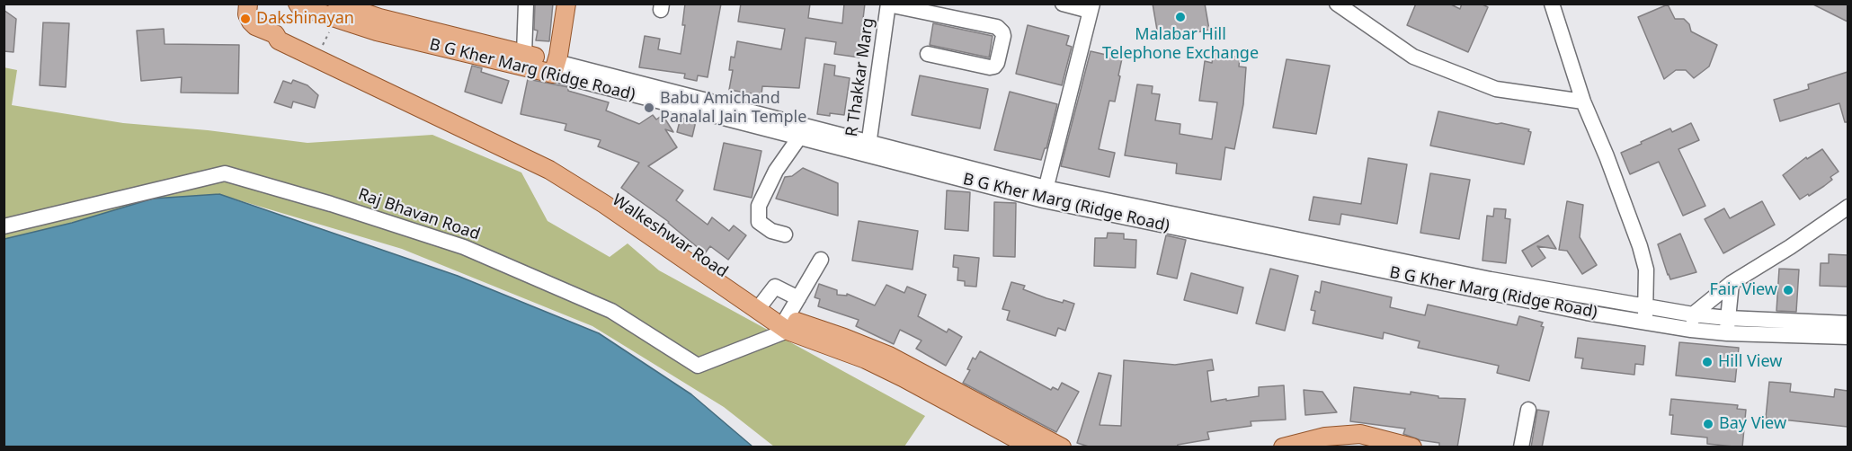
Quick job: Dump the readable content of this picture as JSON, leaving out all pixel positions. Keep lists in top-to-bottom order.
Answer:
{
  "streets": {
    "main road": ["B G Kher Marg (Ridge Road)", "Walkeshwar Road"],
    "street": ["R Thakkar Marg", "Raj Bhavan Road"]
  },
  "crossings": [
    ["B G Kher Marg (Ridge Road)", "R Thakkar Marg"],
    ["Raj Bhavan Road", "Walkeshwar Road"]
  ],
  "places": [
    "Malabar Hill Telephone Exchange",
    "Dakshinayan",
    "Babu Amichand Panalal Jain Temple",
    "Fair View",
    "Hill View",
    "Bay View"
  ]
}
